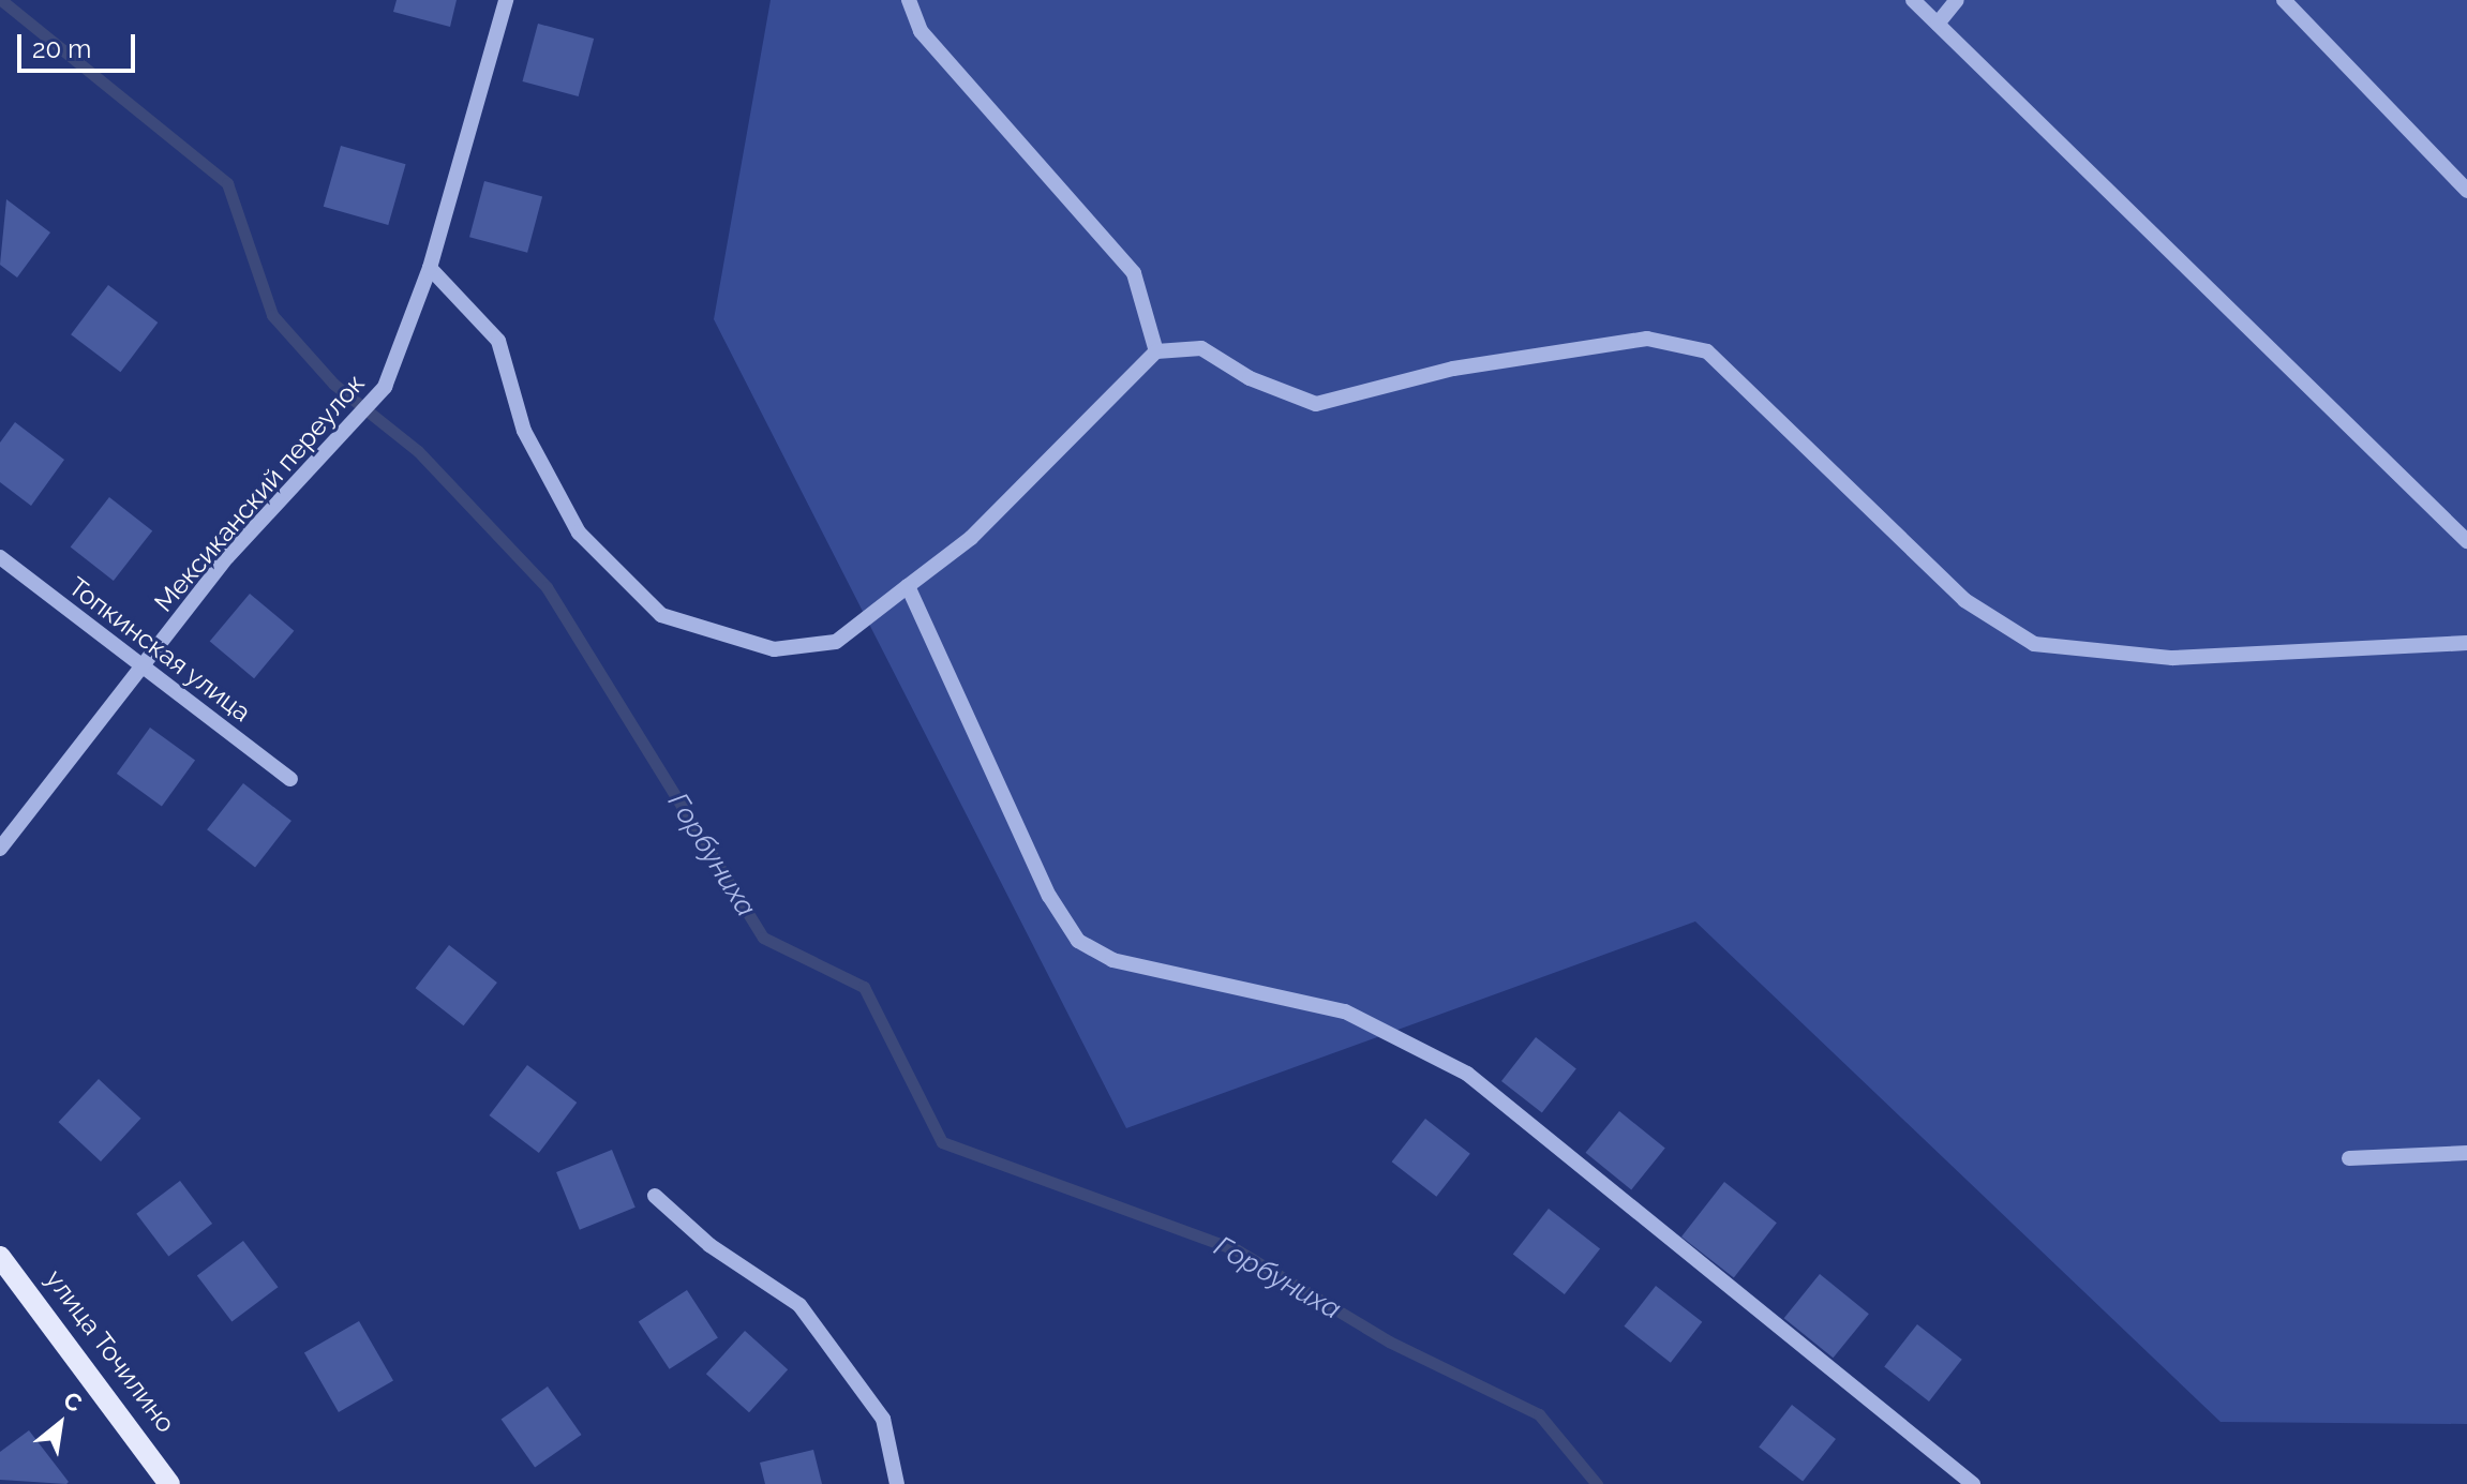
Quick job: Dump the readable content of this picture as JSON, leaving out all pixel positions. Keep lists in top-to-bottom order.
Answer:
{
  "streets": {
    "main road": ["улица Точилино"],
    "street": ["Мексиканский переулок", "Топкинская улица"]
  },
  "crossings": [
    ["Мексиканский переулок", "Топкинская улица"]
  ],
  "water": ["Горбуниха"],
  "scale_bar": "20 m",
  "north": "top right"
}
